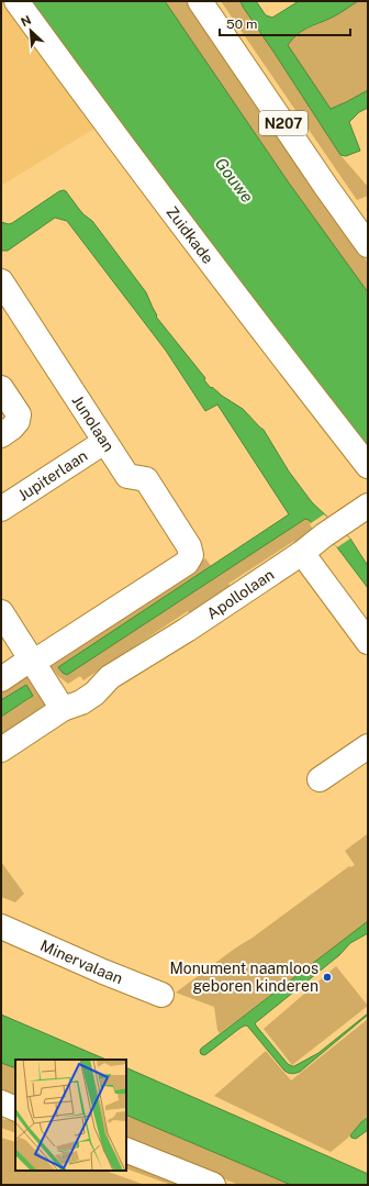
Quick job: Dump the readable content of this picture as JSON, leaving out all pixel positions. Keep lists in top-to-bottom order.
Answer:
{
  "streets": {
    "street": [
      "N207",
      "Zuidkade",
      "Junolaan",
      "Jupiterlaan",
      "Apollolaan",
      "Minervalaan"
    ]
  },
  "crossings": [
    ["Junolaan", "Jupiterlaan"]
  ],
  "water": ["Gouwe"],
  "places": ["Monument naamloos geboren kinderen"],
  "scale_bar": "50 m",
  "north": "top left"
}
